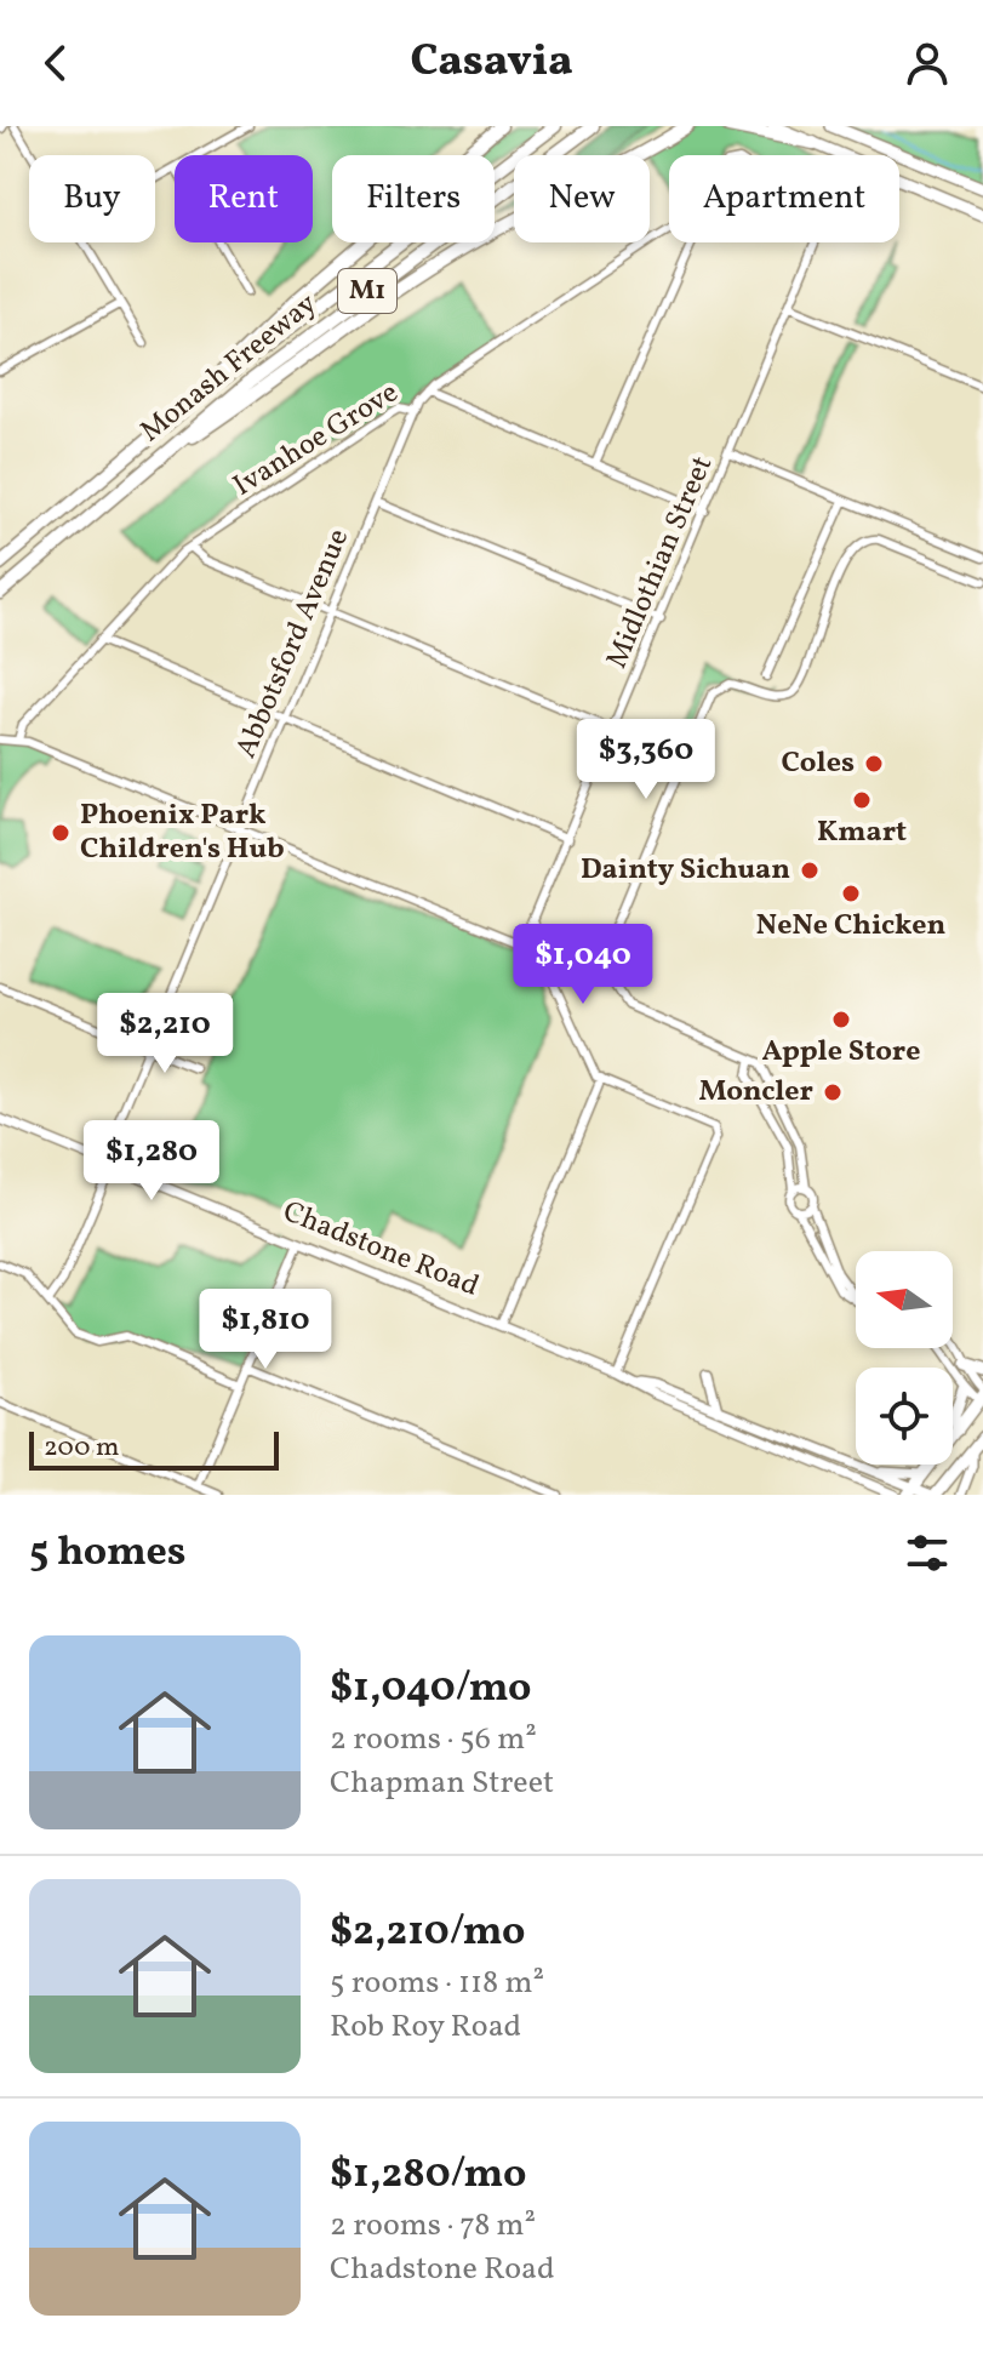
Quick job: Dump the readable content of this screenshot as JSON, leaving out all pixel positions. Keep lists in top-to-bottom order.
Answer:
{
  "streets": {
    "highway": ["M1", "Monash Freeway"],
    "street": [
      "Ivanhoe Grove",
      "Midlothian Street",
      "Abbotsford Avenue",
      "Chadstone Road"
    ]
  },
  "crossings": [
    ["Ivanhoe Grove", "Abbotsford Avenue"],
    ["Abbotsford Avenue", "Chadstone Road"]
  ],
  "places": [
    "Coles",
    "Kmart",
    "Phoenix Park Children's Hub",
    "Dainty Sichuan",
    "NeNe Chicken",
    "Apple Store",
    "Moncler"
  ],
  "scale_bar": "200 m",
  "north": "left",
  "page": {
    "header": "Casavia",
    "chip": [
      "Buy",
      "Rent",
      "Filters",
      "New",
      "Apartment"
    ],
    "price": [
      "$3,360",
      "$1,040",
      "$2,210",
      "$1,280",
      "$1,810"
    ],
    "scale": "200 m",
    "heading": "5 homes",
    "list": [
      {
        "name": "$1,040/mo",
        "note": "2 rooms · 56 m² · Chapman Street"
      },
      {
        "name": "$2,210/mo",
        "note": "5 rooms · 118 m² · Rob Roy Road"
      },
      {
        "name": "$1,280/mo",
        "note": "2 rooms · 78 m² · Chadstone Road"
      }
    ]
  }
}
